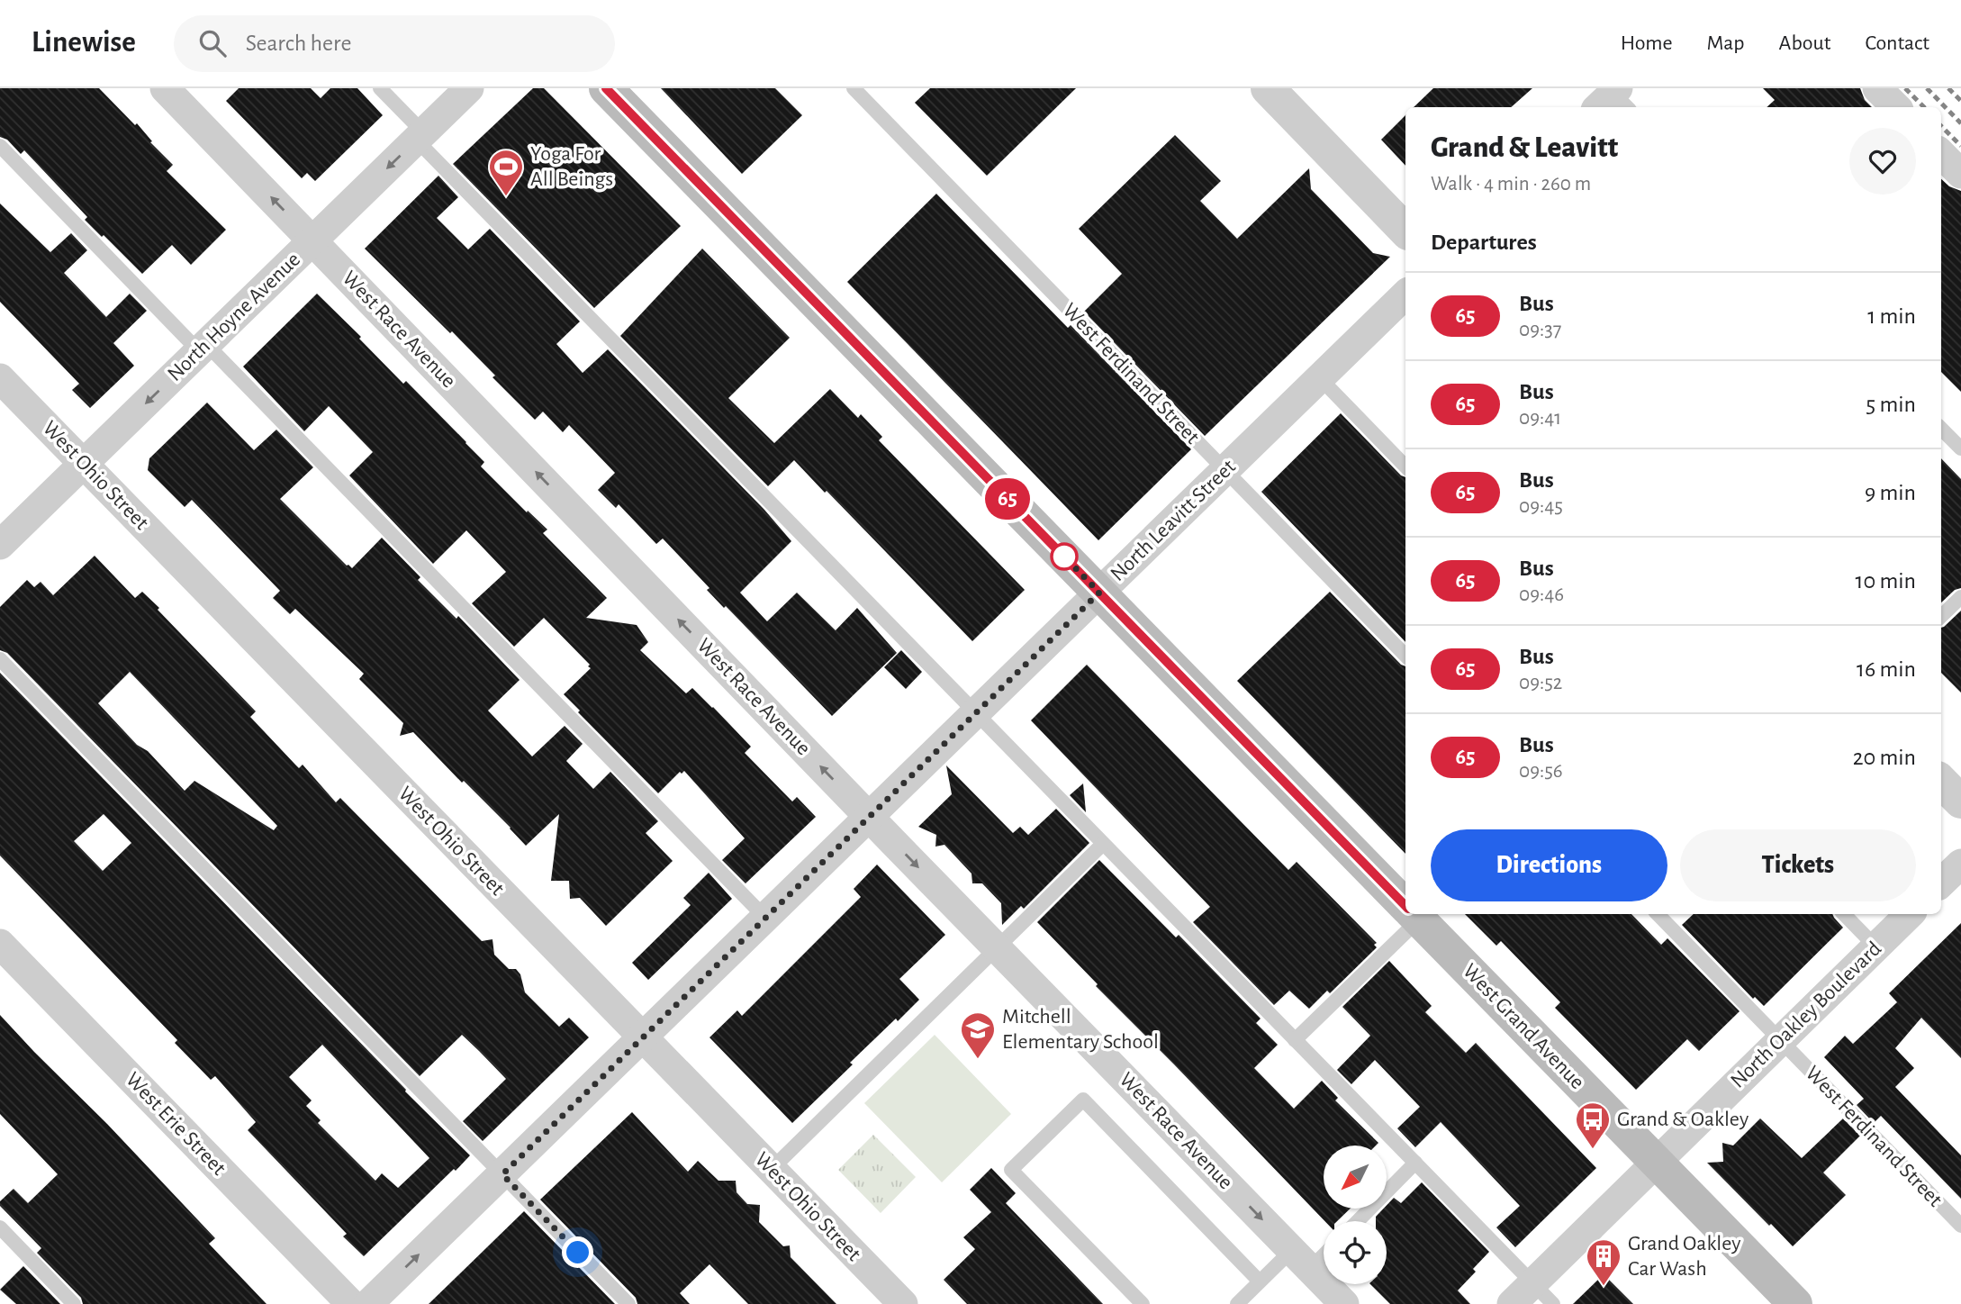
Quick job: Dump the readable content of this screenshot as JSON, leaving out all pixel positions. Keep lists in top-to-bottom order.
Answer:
{
  "streets": {
    "main road": ["West Grand Avenue"],
    "street": [
      "North Hoyne Avenue",
      "West Race Avenue",
      "West Ohio Street",
      "North Leavitt Street",
      "North Oakley Boulevard",
      "West Erie Street"
    ],
    "lane": ["West Ferdinand Street"]
  },
  "crossings": [
    ["North Hoyne Avenue", "West Race Avenue"],
    ["North Hoyne Avenue", "West Ohio Street"],
    ["West Race Avenue", "North Leavitt Street"],
    ["West Ferdinand Street", "North Leavitt Street"],
    ["West Ferdinand Street", "North Oakley Boulevard"],
    ["West Ohio Street", "North Leavitt Street"],
    ["North Leavitt Street", "West Grand Avenue"],
    ["North Oakley Boulevard", "West Grand Avenue"]
  ],
  "one_way": ["North Hoyne Avenue"],
  "places": {
    "sports": ["Yoga For All Beings"],
    "school or university": ["Mitchell Elementary School"],
    "bus stop": ["Grand & Oakley"],
    "building": ["Grand Oakley Car Wash"]
  },
  "lines": ["bus line 65"],
  "north": "bottom left",
  "page": {
    "header": "Linewise",
    "search": "Search here",
    "nav": [
      "Home",
      "Map",
      "About",
      "Contact"
    ],
    "on_map": "65",
    "heading": [
      ["Grand & Leavitt", "Walk · 4 min · 260 m"],
      "Departures"
    ],
    "list": [
      {
        "mark": "65",
        "name": "Bus",
        "note": "09:37",
        "value": "1 min"
      },
      {
        "mark": "65",
        "name": "Bus",
        "note": "09:41",
        "value": "5 min"
      },
      {
        "mark": "65",
        "name": "Bus",
        "note": "09:45",
        "value": "9 min"
      },
      {
        "mark": "65",
        "name": "Bus",
        "note": "09:46",
        "value": "10 min"
      },
      {
        "mark": "65",
        "name": "Bus",
        "note": "09:52",
        "value": "16 min"
      },
      {
        "mark": "65",
        "name": "Bus",
        "note": "09:56",
        "value": "20 min"
      }
    ],
    "buttons": ["Directions", "Tickets"]
  }
}
